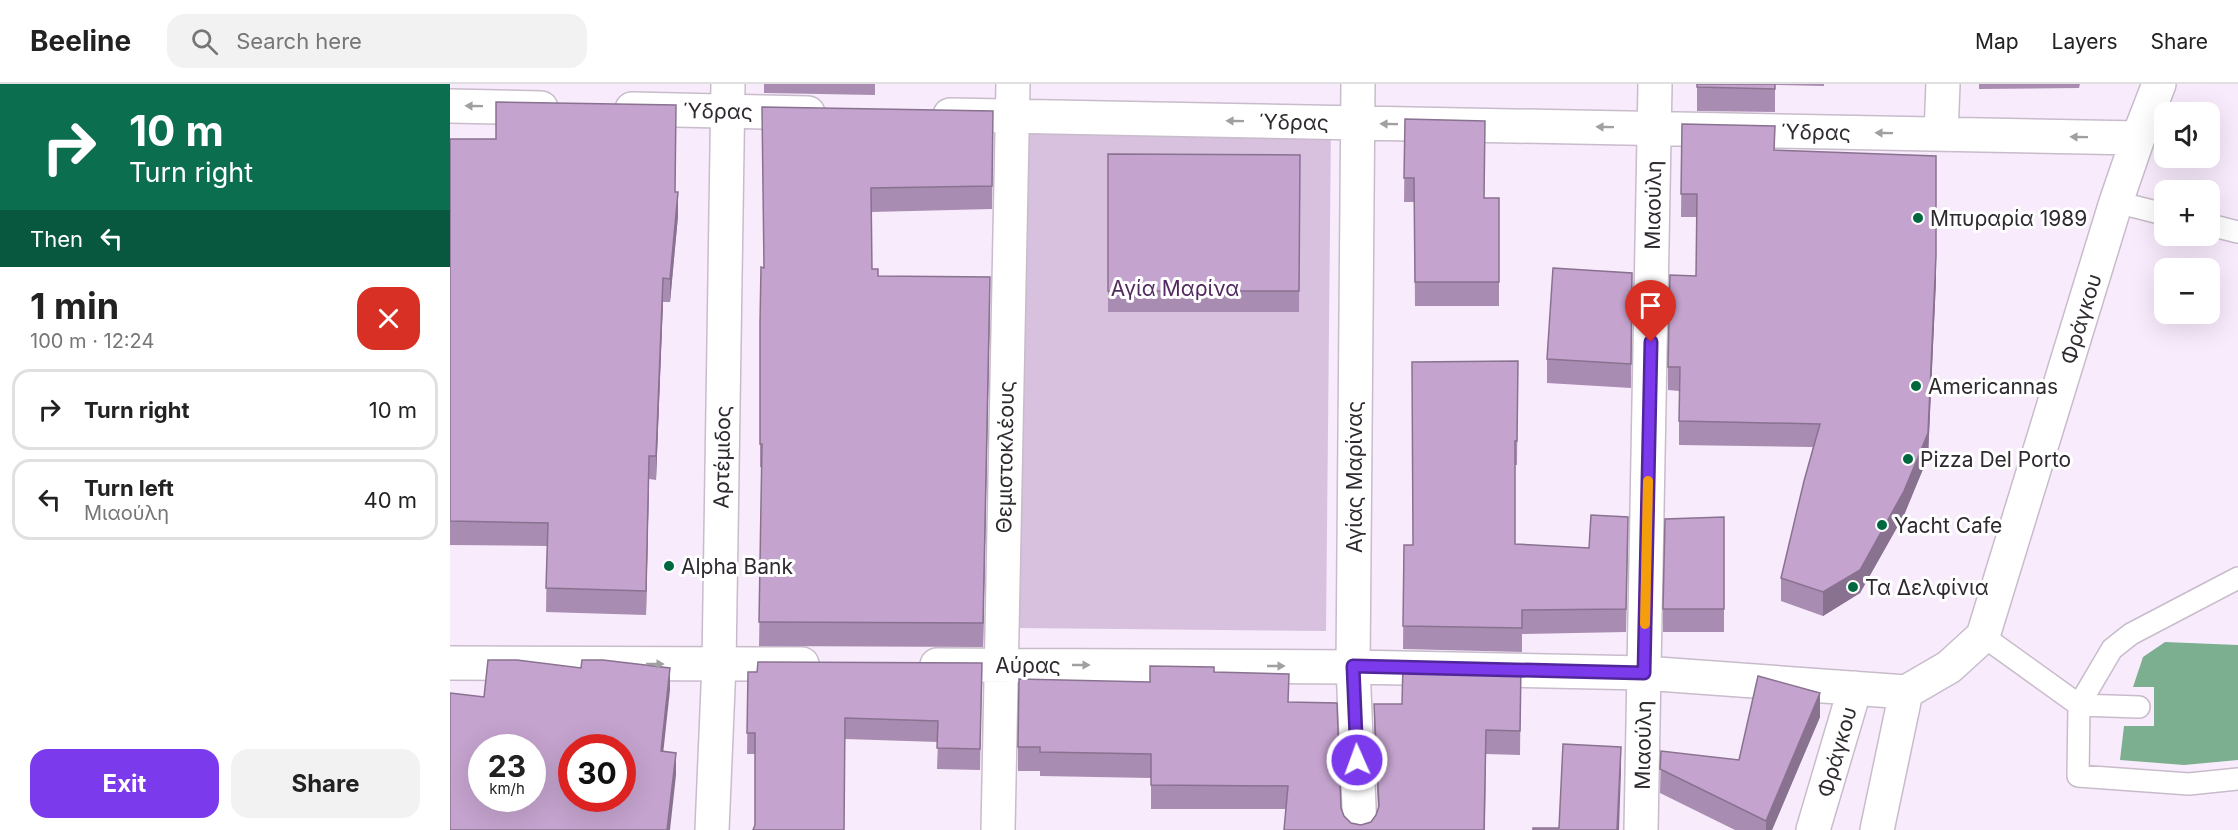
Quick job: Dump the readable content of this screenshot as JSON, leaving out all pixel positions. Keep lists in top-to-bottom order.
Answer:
{
  "streets": {
    "street": [
      "Ύδρας",
      "Μιαούλη",
      "Φράγκου",
      "Αρτέμιδος",
      "Θεμιστοκλέους",
      "Αγίας Μαρίνας",
      "Αύρας"
    ]
  },
  "crossings": [
    ["Ύδρας", "Μιαούλη"],
    ["Ύδρας", "Φράγκου"],
    ["Ύδρας", "Αρτέμιδος"],
    ["Ύδρας", "Θεμιστοκλέους"],
    ["Ύδρας", "Αγίας Μαρίνας"],
    ["Μιαούλη", "Αύρας"],
    ["Φράγκου", "Αύρας"],
    ["Θεμιστοκλέους", "Αύρας"],
    ["Αγίας Μαρίνας", "Αύρας"]
  ],
  "one_way": ["Ύδρας", "Αύρας"],
  "parks": ["Αγία Μαρίνα"],
  "places": [
    "Μπυραρία 1989",
    "Americannas",
    "Pizza Del Porto",
    "Yacht Cafe",
    "Alpha Bank",
    "Τα Δελφίνια"
  ],
  "page": {
    "header": "Beeline",
    "search": "Search here",
    "nav": ["Map", "Layers", "Share"],
    "turn": ["10 m", "Turn right"],
    "map_buttons": ["+", "−"],
    "then": "Then",
    "heading": ["1 min", "100 m · 12:24"],
    "list": [
      {
        "name": "Turn right",
        "value": "10 m"
      },
      {
        "name": "Turn left",
        "note": "Μιαούλη",
        "value": "40 m"
      }
    ],
    "speed": "23 km/h",
    "limit": "30",
    "buttons": ["Exit", "Share"]
  }
}
